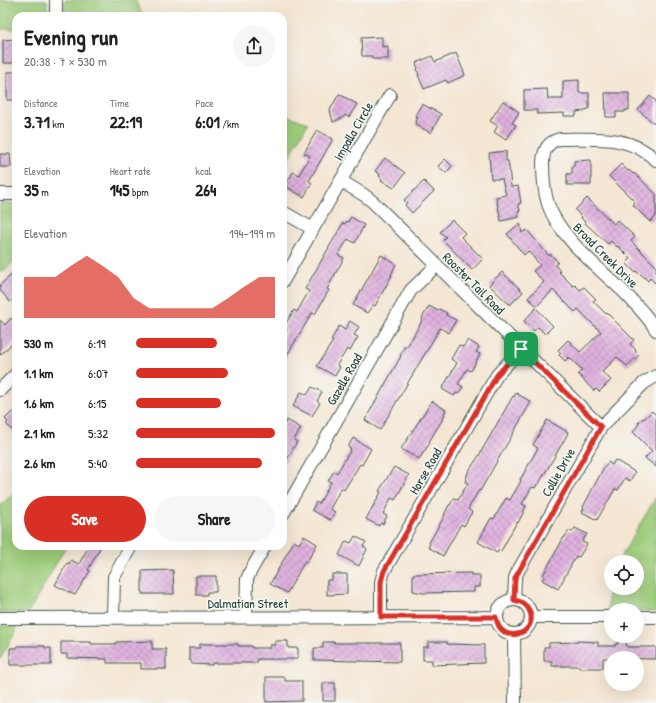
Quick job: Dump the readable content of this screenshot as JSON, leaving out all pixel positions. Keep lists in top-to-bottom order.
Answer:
{
  "streets": {
    "street": [
      "Impalla Circle",
      "Broad Creek Drive",
      "Rooster Tail Road",
      "Gazelle Road",
      "Horse Road",
      "Collie Drive",
      "Dalmatian Street"
    ]
  },
  "crossings": [
    ["Impalla Circle", "Rooster Tail Road"],
    ["Rooster Tail Road", "Gazelle Road"],
    ["Rooster Tail Road", "Horse Road"],
    ["Rooster Tail Road", "Collie Drive"],
    ["Horse Road", "Dalmatian Street"],
    ["Collie Drive", "Dalmatian Street"]
  ],
  "page": {
    "heading": ["Evening run", "20:38 · 7 × 530 m"],
    "stats": [
      ["Distance", "3.71 km"],
      ["Time", "22:19"],
      ["Pace", "6:01 /km"],
      ["Elevation", "35 m"],
      ["Heart rate", "145 bpm"],
      ["kcal", "264"]
    ],
    "chart": ["Elevation", "194–199 m"],
    "list": [
      {
        "name": "530 m",
        "note": "6:19"
      },
      {
        "name": "1.1 km",
        "note": "6:07"
      },
      {
        "name": "1.6 km",
        "note": "6:15"
      },
      {
        "name": "2.1 km",
        "note": "5:32"
      },
      {
        "name": "2.6 km",
        "note": "5:40"
      }
    ],
    "buttons": ["Save", "Share"],
    "map_buttons": ["+", "−"]
  }
}
